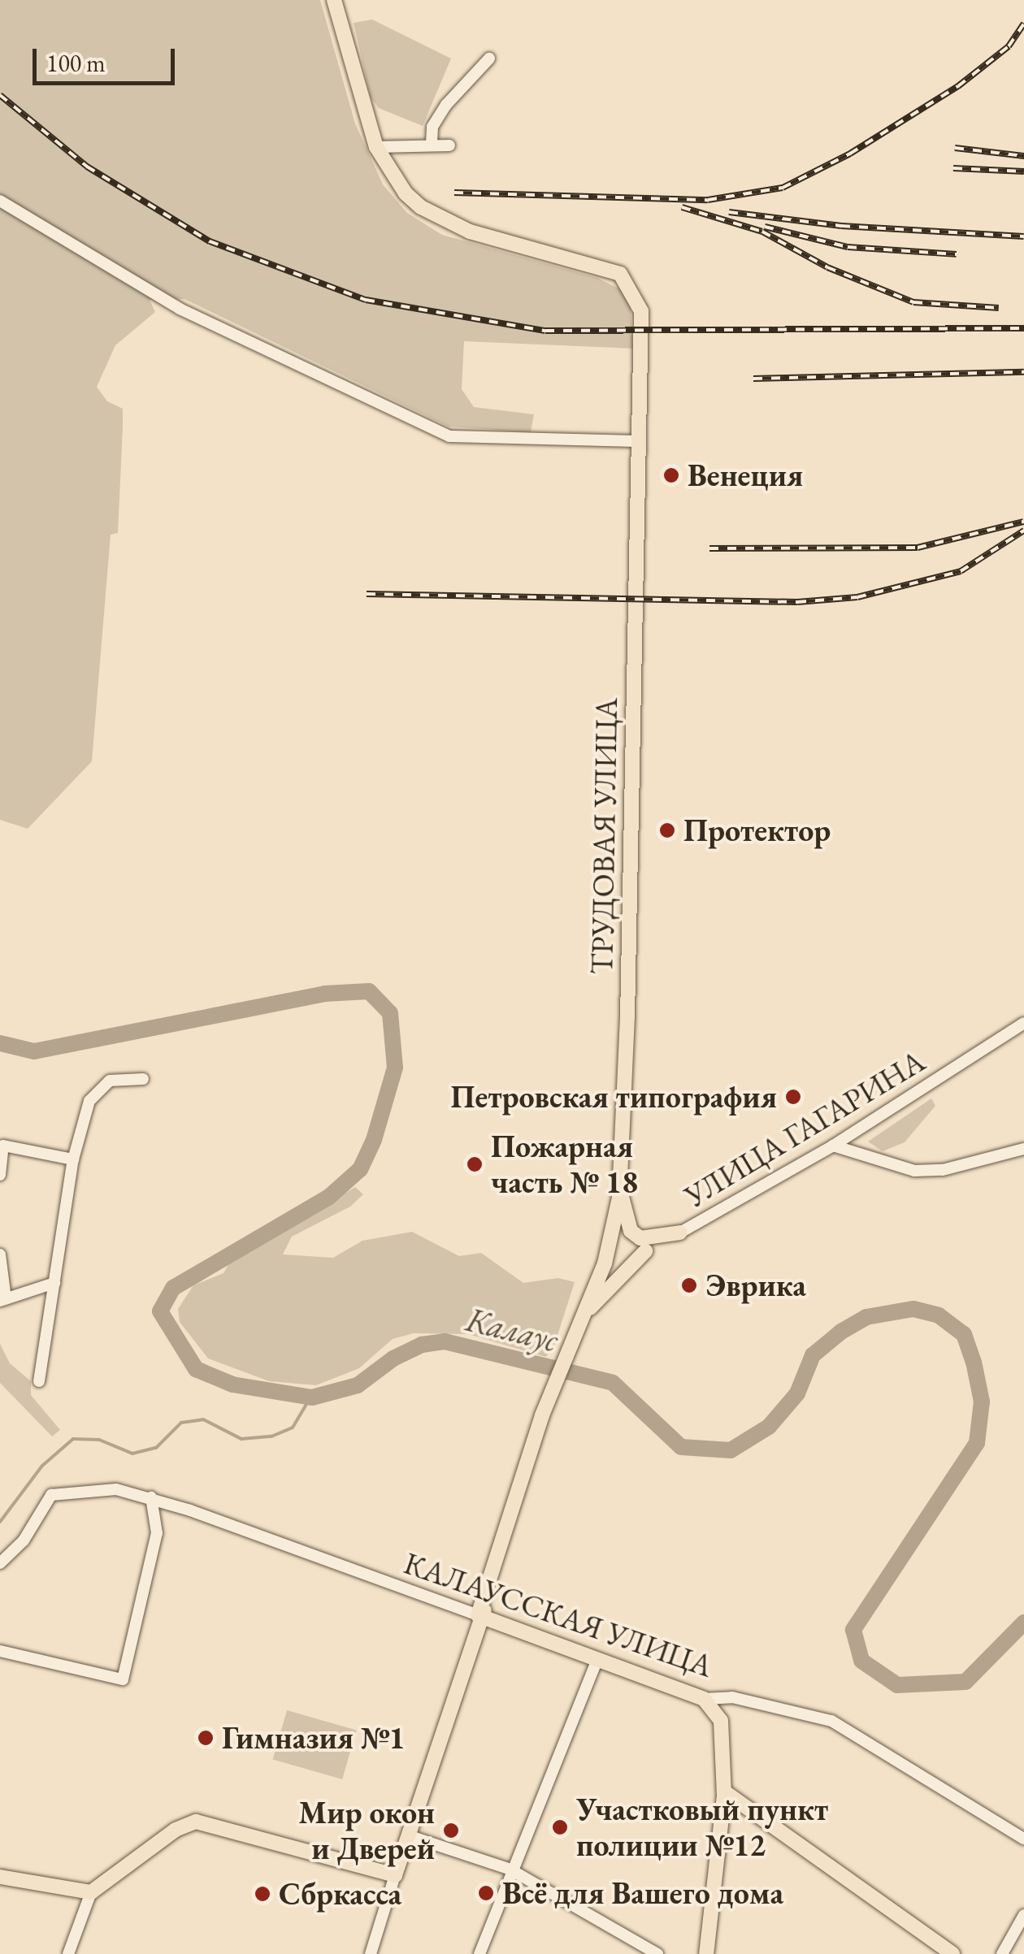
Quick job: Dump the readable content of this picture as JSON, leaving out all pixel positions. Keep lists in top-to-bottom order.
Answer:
{
  "streets": {
    "main road": ["ТРУДОВАЯ УЛИЦА", "УЛИЦА ГАГАРИНА", "КАЛАУССКАЯ УЛИЦА"]
  },
  "crossings": [
    ["ТРУДОВАЯ УЛИЦА", "УЛИЦА ГАГАРИНА"],
    ["ТРУДОВАЯ УЛИЦА", "КАЛАУССКАЯ УЛИЦА"]
  ],
  "water": ["Калаус"],
  "places": [
    "Венеция",
    "Протектор",
    "Петровская типография",
    "Пожарная часть № 18",
    "Эврика",
    "Гимназия №1",
    "Участковый пункт полиции №12",
    "Мир окон и Дверей",
    "Всё для Вашего дома",
    "Сбркасса"
  ],
  "scale_bar": "100 m"
}
